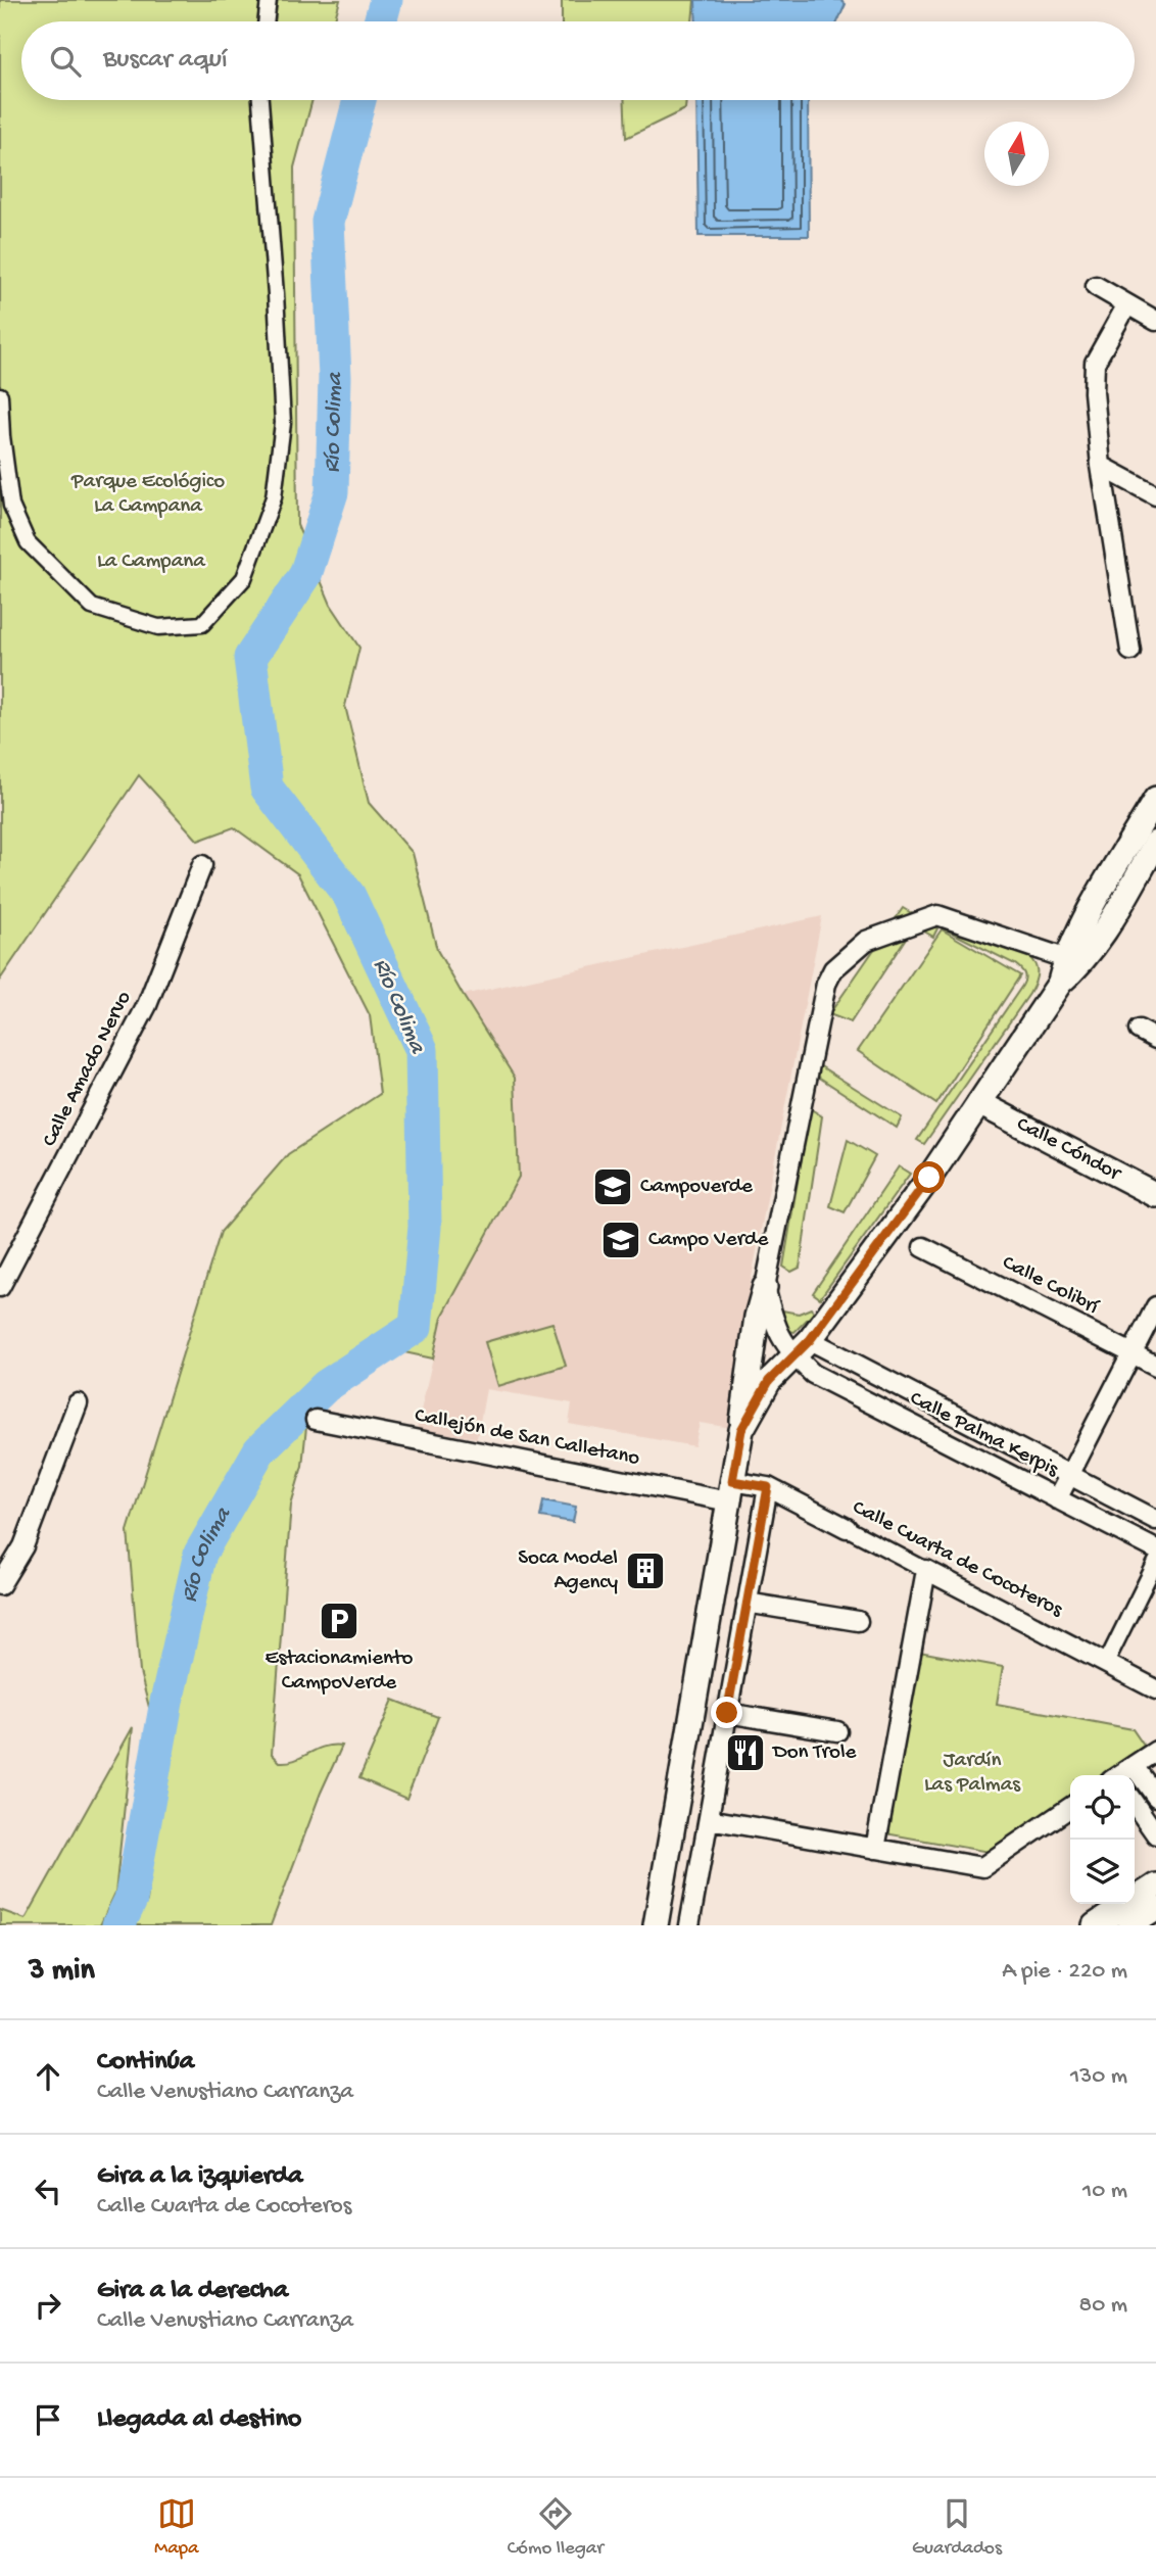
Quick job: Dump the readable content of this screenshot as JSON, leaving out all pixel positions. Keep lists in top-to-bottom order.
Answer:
{
  "streets": {
    "street": [
      "Calle Amado Nervo",
      "Calle Cóndor",
      "Calle Colibrí",
      "Calle Palma Kerpis",
      "Callejón de San Calletano",
      "Calle Cuarta de Cocoteros"
    ]
  },
  "crossings": [
    ["Callejón de San Calletano", "Calle Cuarta de Cocoteros"]
  ],
  "water": ["Río Colima"],
  "parks": ["Parque Ecológico La Campana", "La Campana", "Jardín Las Palmas"],
  "places": {
    "school or university": ["Campoverde", "Campo Verde"],
    "building": ["Soca Model Agency"],
    "parking": ["Estacionamiento CampoVerde"],
    "restaurant": ["Don Trole"]
  },
  "north": "top",
  "page": {
    "search": "Buscar aquí",
    "heading": ["3 min", "A pie · 220 m"],
    "list": [
      ["Continúa", "Calle Venustiano Carranza", "130 m"],
      ["Gira a la izquierda", "Calle Cuarta de Cocoteros", "10 m"],
      ["Gira a la derecha", "Calle Venustiano Carranza", "80 m"],
      "Llegada al destino"
    ],
    "nav": ["Mapa", "Cómo llegar", "Guardados"]
  }
}
